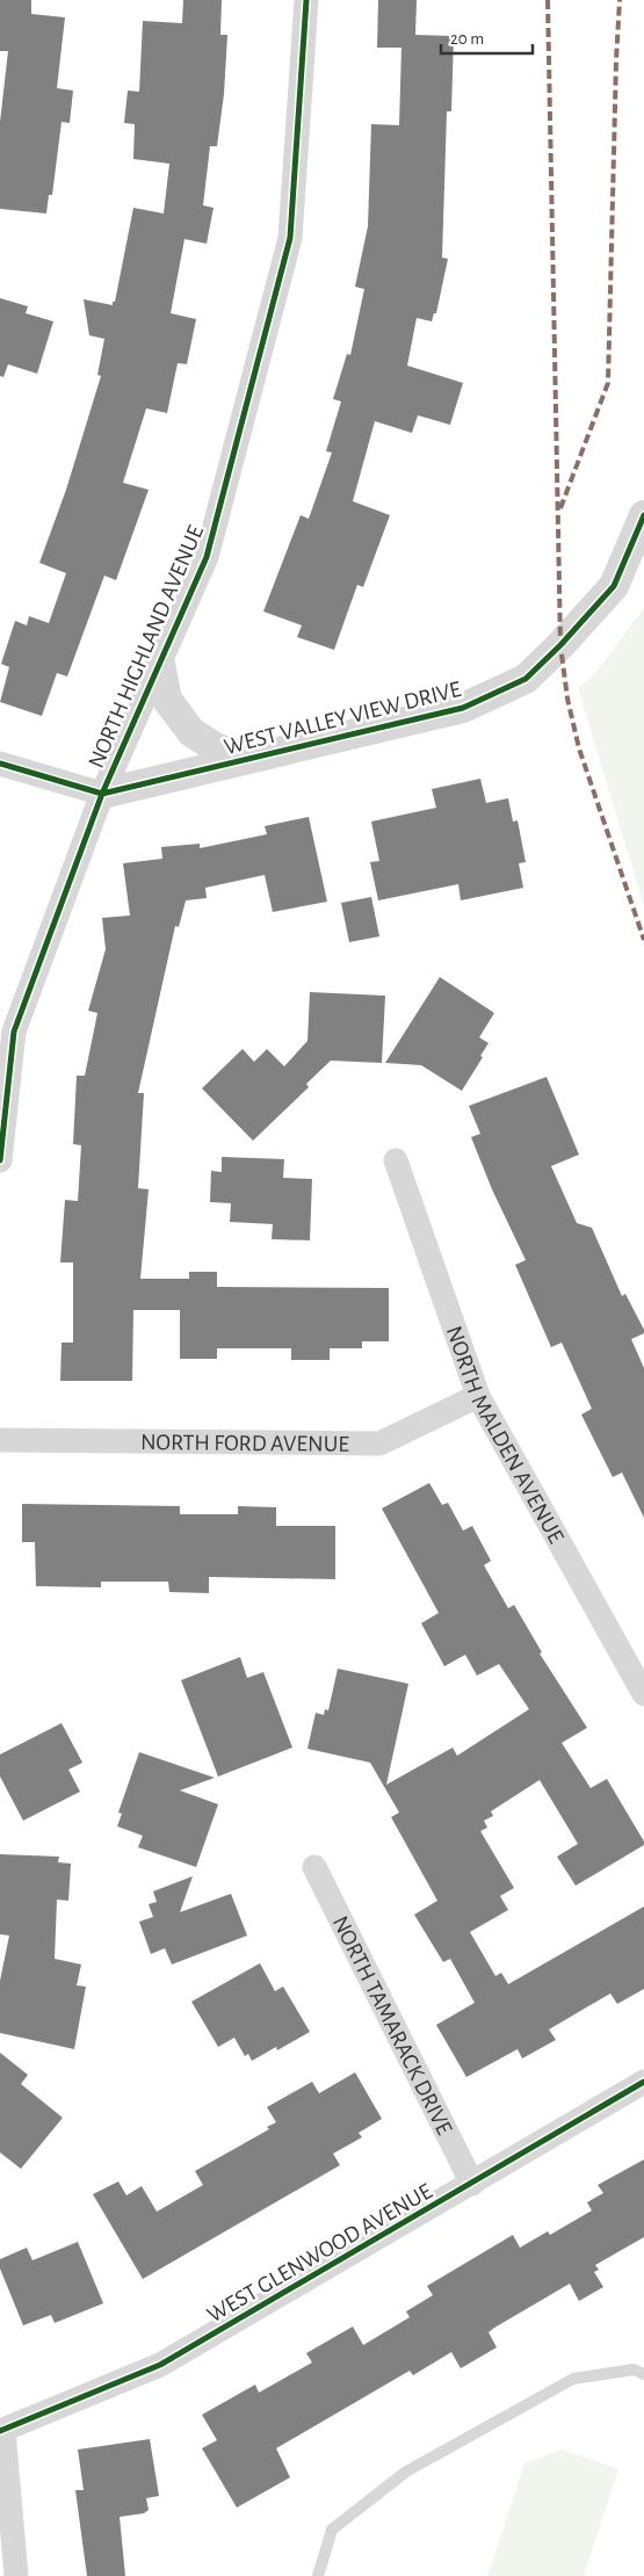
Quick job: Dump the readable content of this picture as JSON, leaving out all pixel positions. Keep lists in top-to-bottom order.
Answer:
{
  "streets": {
    "street": [
      "NORTH HIGHLAND AVENUE",
      "WEST VALLEY VIEW DRIVE",
      "NORTH MALDEN AVENUE",
      "NORTH FORD AVENUE",
      "NORTH TAMARACK DRIVE",
      "WEST GLENWOOD AVENUE"
    ]
  },
  "crossings": [
    ["NORTH HIGHLAND AVENUE", "WEST VALLEY VIEW DRIVE"],
    ["NORTH MALDEN AVENUE", "NORTH FORD AVENUE"],
    ["NORTH TAMARACK DRIVE", "WEST GLENWOOD AVENUE"]
  ],
  "scale_bar": "20 m"
}
